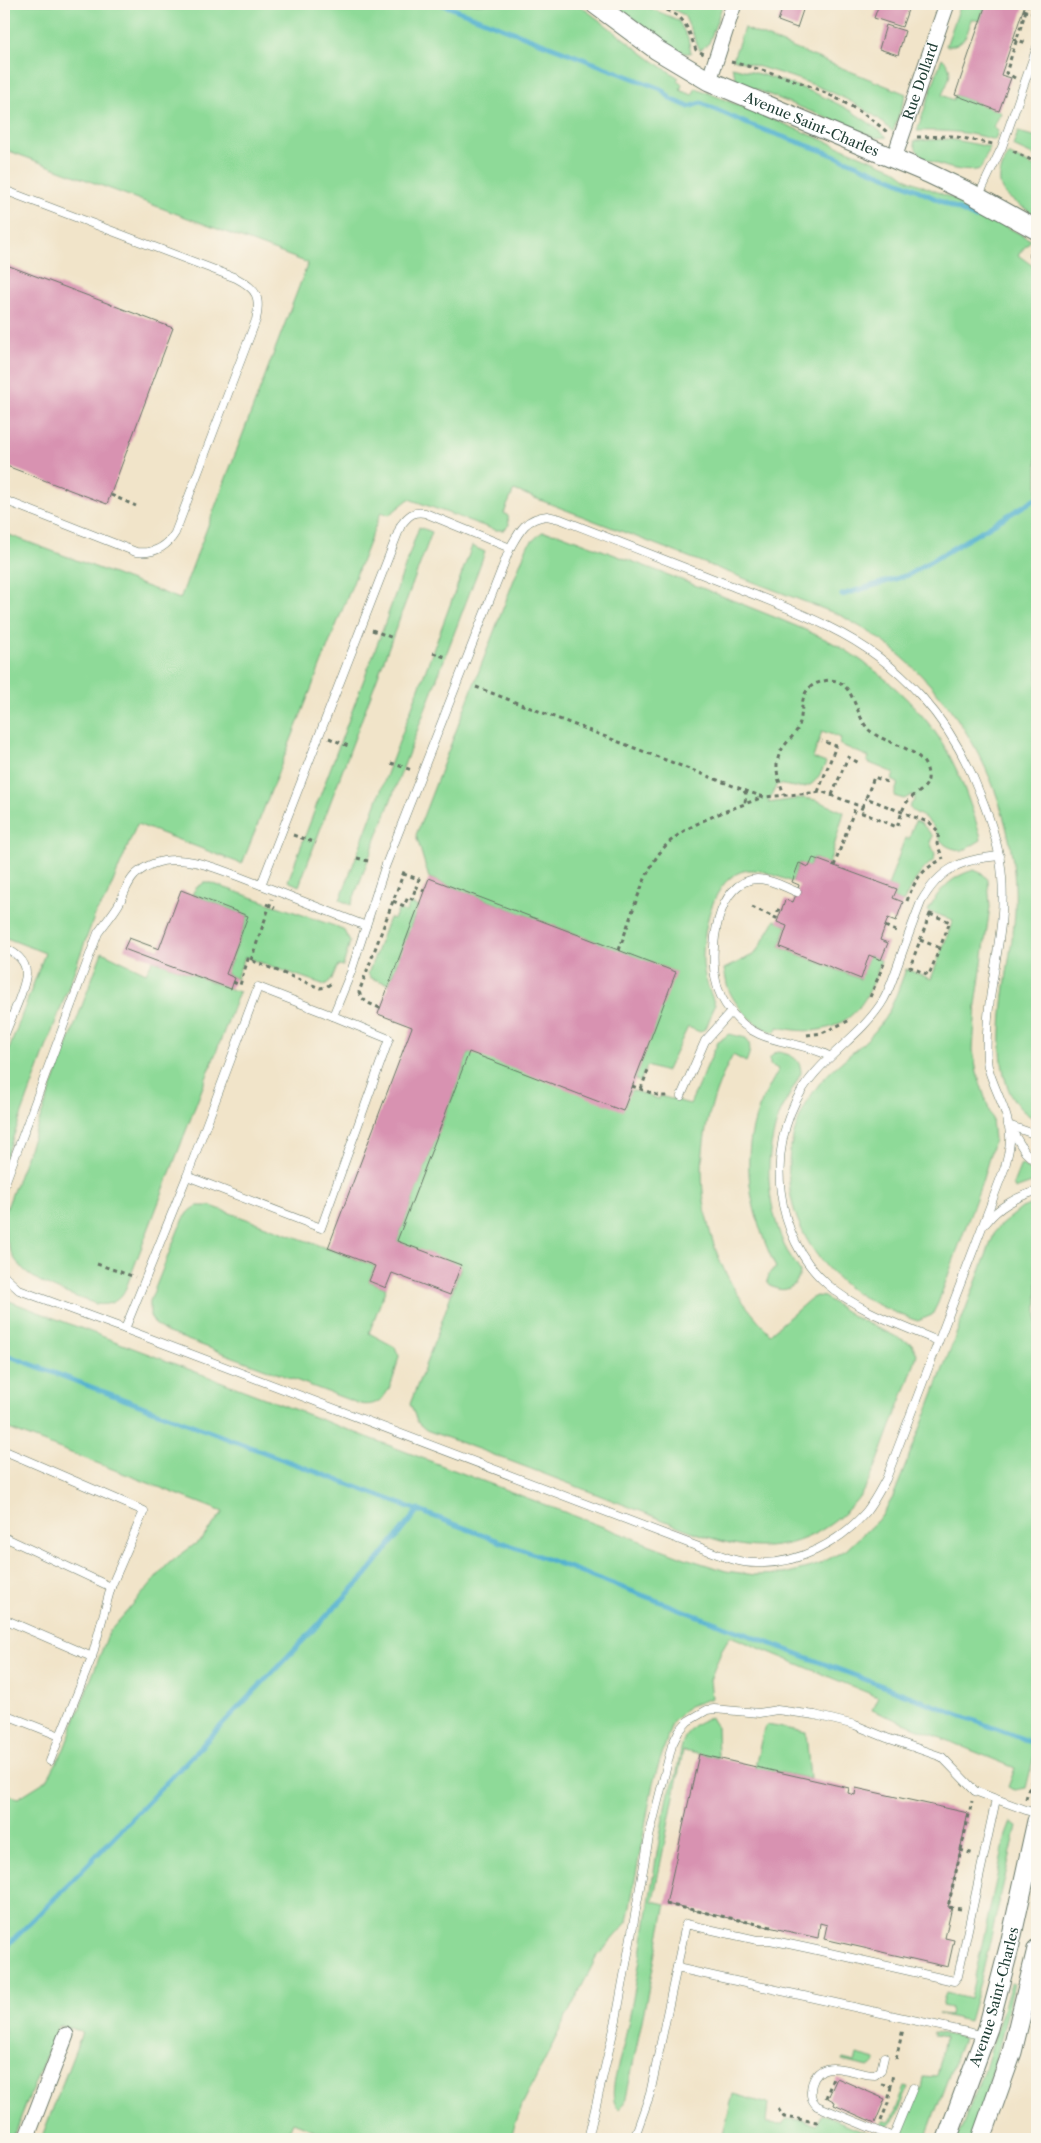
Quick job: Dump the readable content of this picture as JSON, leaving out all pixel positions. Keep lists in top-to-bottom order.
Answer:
{
  "streets": {
    "street": ["Rue Dollard", "Avenue Saint-Charles"]
  },
  "crossings": [
    ["Rue Dollard", "Avenue Saint-Charles"]
  ]
}
